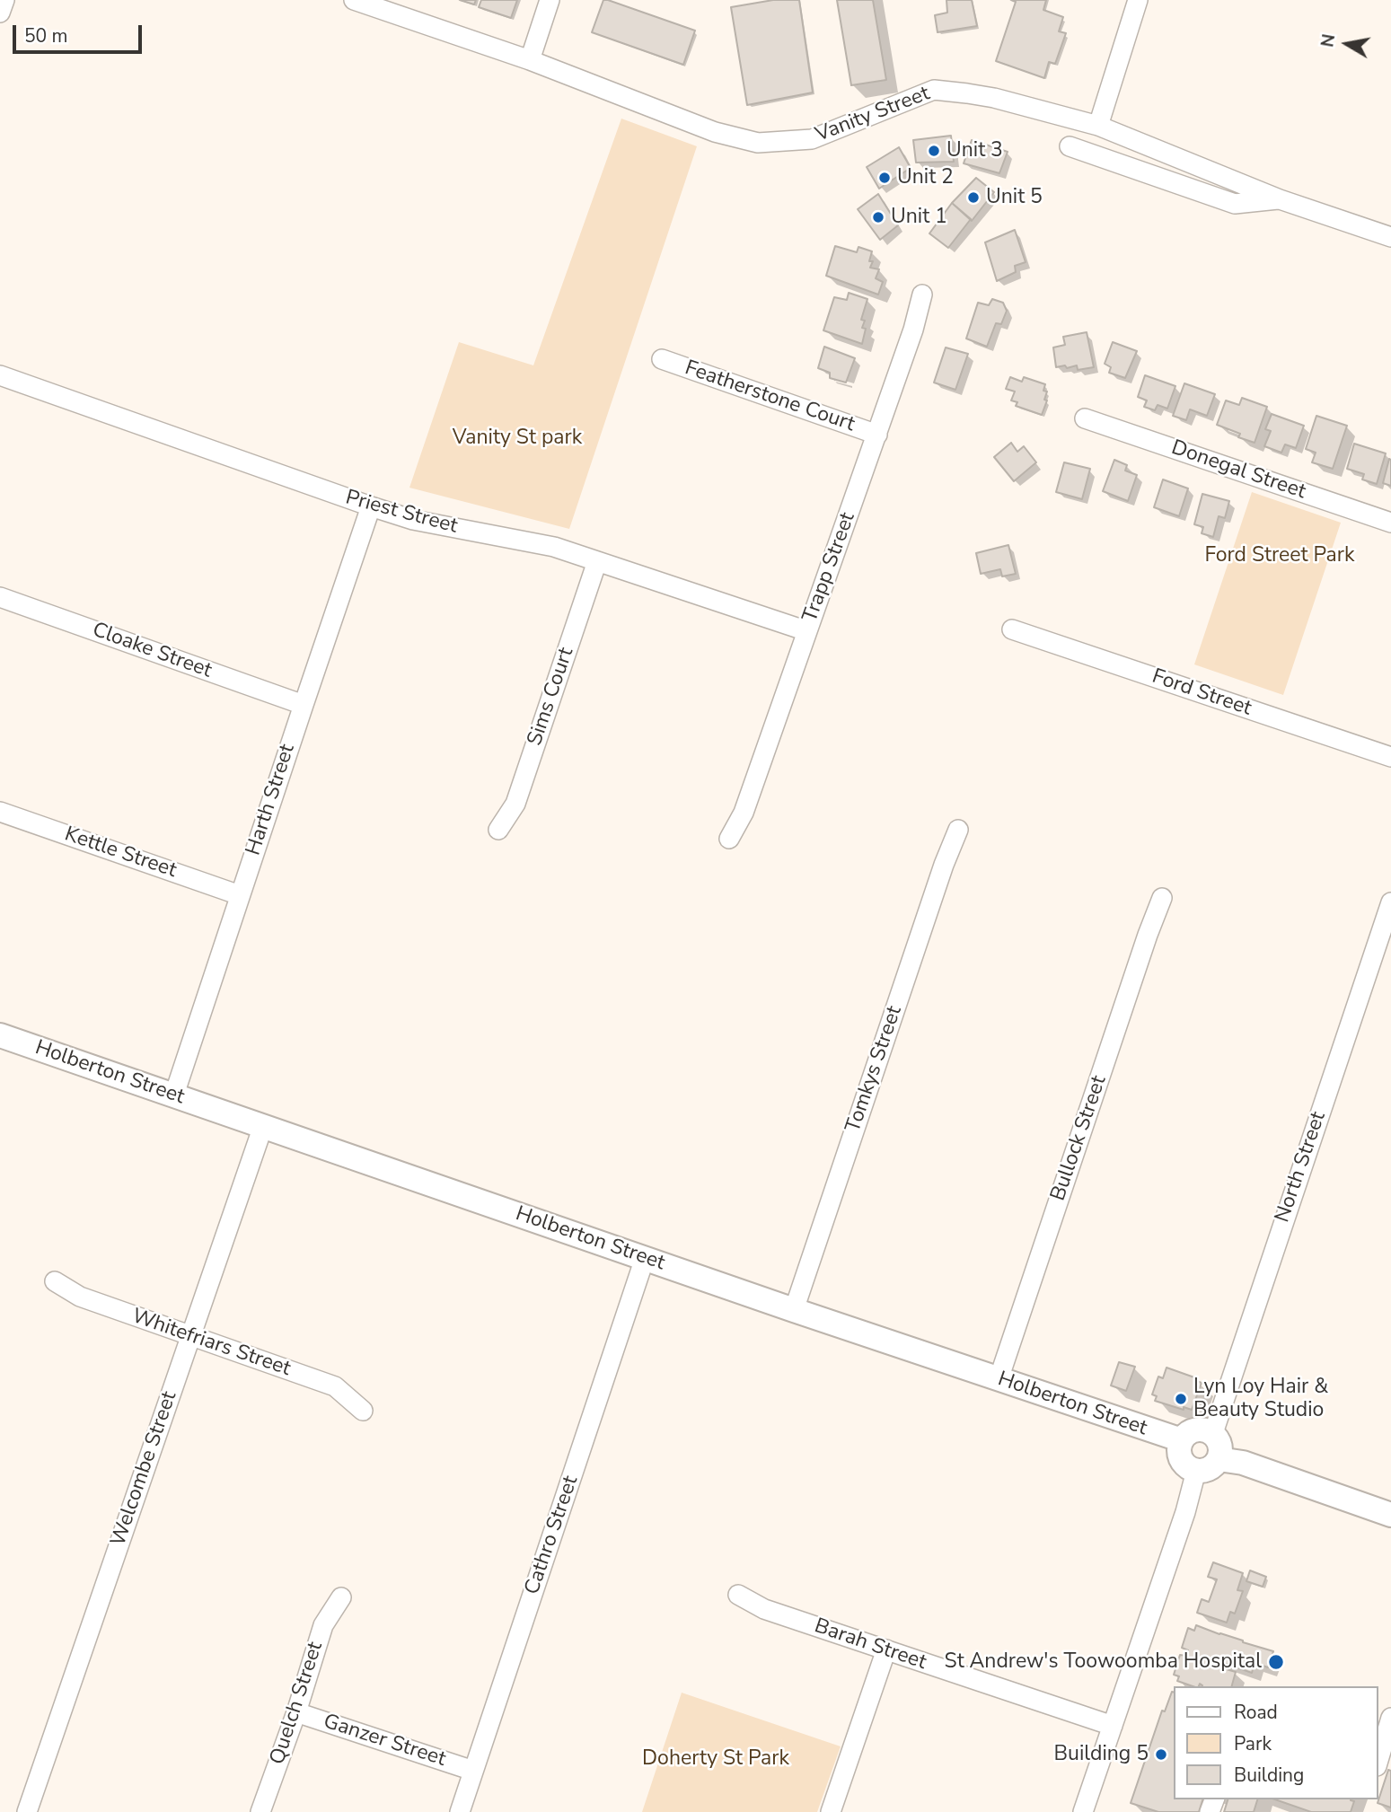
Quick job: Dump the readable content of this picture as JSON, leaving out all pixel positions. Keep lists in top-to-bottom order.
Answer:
{
  "streets": {
    "main road": ["Holberton Street"],
    "street": [
      "Vanity Street",
      "Featherstone Court",
      "Donegal Street",
      "Priest Street",
      "Trapp Street",
      "Cloake Street",
      "Ford Street",
      "Sims Court",
      "Harth Street",
      "Kettle Street",
      "Tomkys Street",
      "Bullock Street",
      "North Street",
      "Whitefriars Street",
      "Welcombe Street",
      "Cathro Street",
      "Barah Street",
      "Quelch Street",
      "Ganzer Street"
    ]
  },
  "crossings": [
    ["Featherstone Court", "Trapp Street"],
    ["Priest Street", "Trapp Street"],
    ["Priest Street", "Sims Court"],
    ["Priest Street", "Harth Street"],
    ["Cloake Street", "Harth Street"],
    ["Harth Street", "Kettle Street"],
    ["Harth Street", "Holberton Street"],
    ["Tomkys Street", "Holberton Street"],
    ["Holberton Street", "Bullock Street"],
    ["Holberton Street", "North Street"],
    ["Holberton Street", "Welcombe Street"],
    ["Holberton Street", "Cathro Street"],
    ["Whitefriars Street", "Welcombe Street"],
    ["Cathro Street", "Ganzer Street"],
    ["Quelch Street", "Ganzer Street"]
  ],
  "parks": ["Vanity St park", "Ford Street Park", "Doherty St Park"],
  "places": [
    "Unit 3",
    "Unit 2",
    "Unit 5",
    "Unit 1",
    "Lyn Loy Hair & Beauty Studio",
    "St Andrew's Toowoomba Hospital",
    "Building 5"
  ],
  "legend": ["Road", "Park", "Building"],
  "scale_bar": "50 m",
  "north": "left"
}
